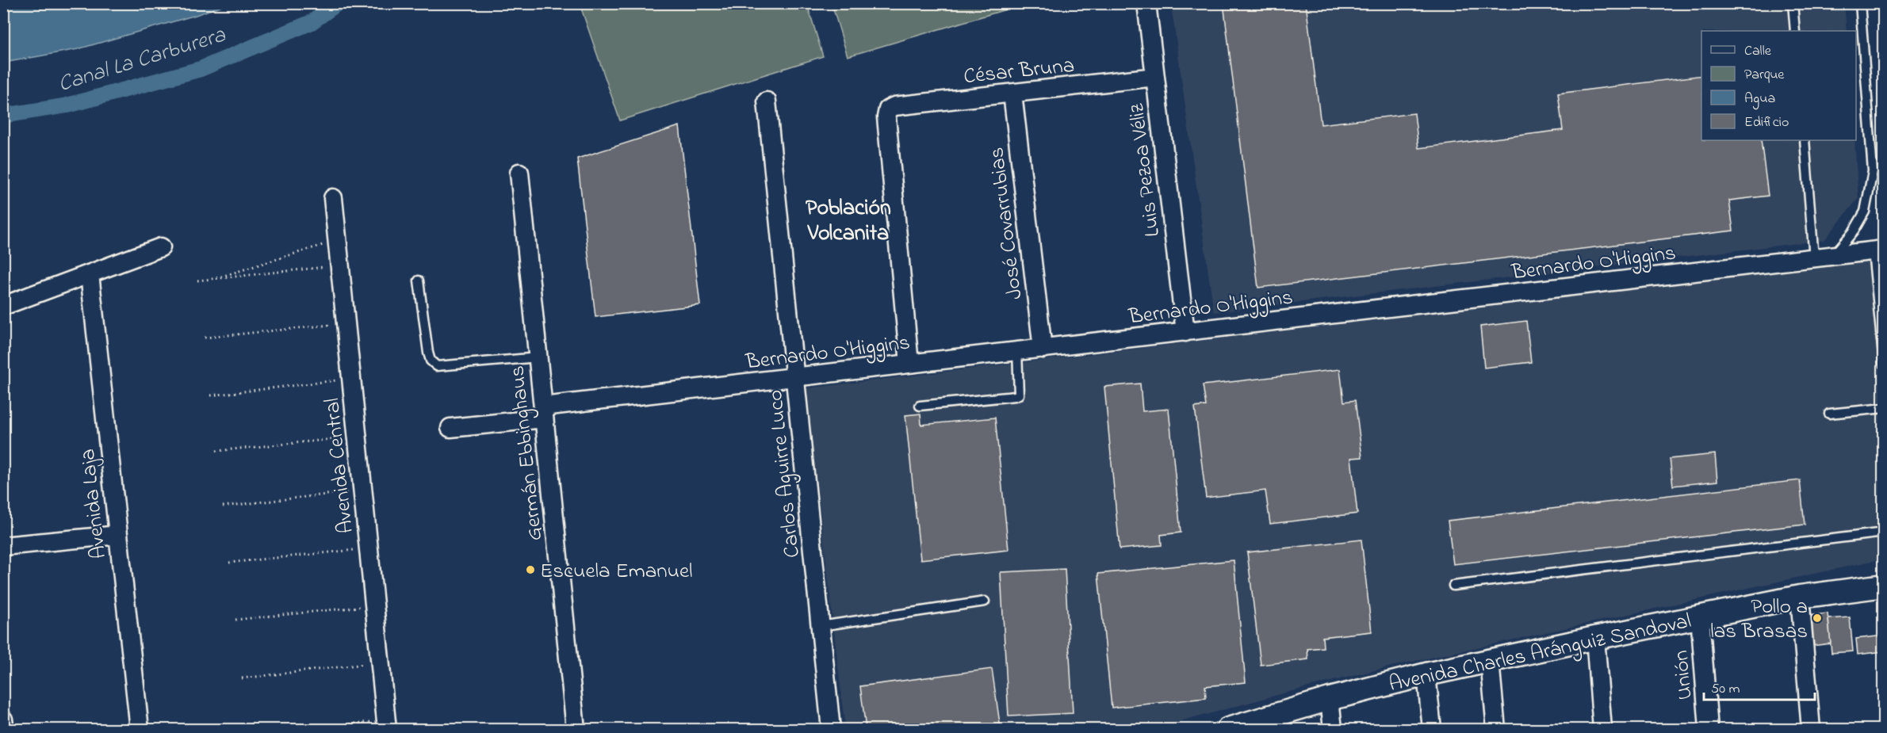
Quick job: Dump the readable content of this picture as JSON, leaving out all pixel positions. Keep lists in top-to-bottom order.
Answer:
{
  "streets": {
    "street": [
      "César Bruna",
      "Luis Pezoa Véliz",
      "José Covarrubias",
      "Bernardo O'Higgins",
      "Germán Ebbinghaus",
      "Avenida Central",
      "Carlos Aguirre Luco",
      "Avenida Laja",
      "Avenida Charles Aránguiz Sandoval",
      "Unión"
    ]
  },
  "crossings": [
    ["César Bruna", "Luis Pezoa Véliz"],
    ["César Bruna", "José Covarrubias"],
    ["César Bruna", "Bernardo O'Higgins"],
    ["Luis Pezoa Véliz", "Bernardo O'Higgins"],
    ["José Covarrubias", "Bernardo O'Higgins"],
    ["Bernardo O'Higgins", "Germán Ebbinghaus"],
    ["Bernardo O'Higgins", "Carlos Aguirre Luco"],
    ["Avenida Charles Aránguiz Sandoval", "Unión"]
  ],
  "districts": ["Población Volcanita"],
  "water": ["Canal La Carburera"],
  "places": ["Escuela Emanuel", "Pollo a las Brasas"],
  "legend": [
    "Calle",
    "Parque",
    "Agua",
    "Edificio"
  ],
  "scale_bar": "50 m"
}
